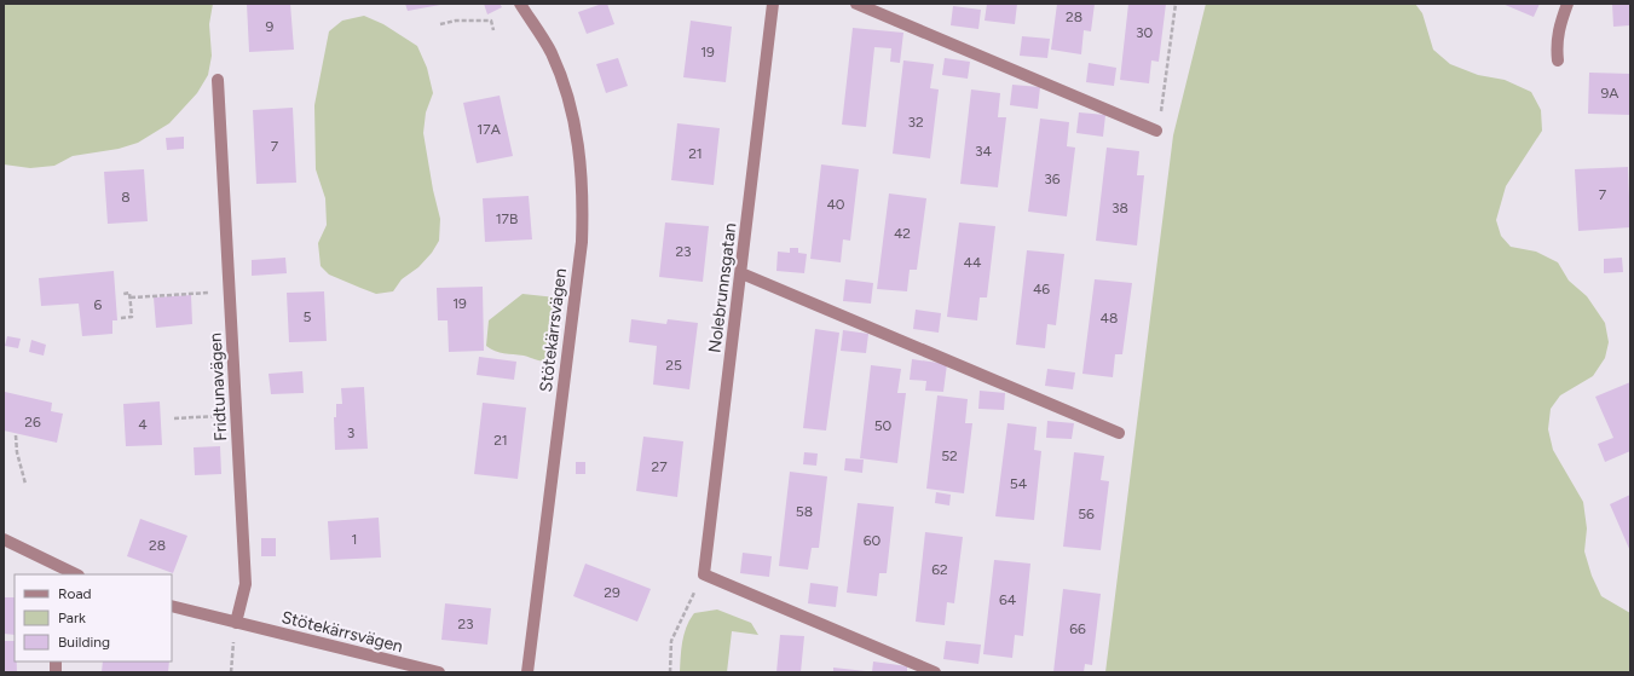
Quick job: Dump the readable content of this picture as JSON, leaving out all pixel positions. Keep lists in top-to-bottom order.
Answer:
{
  "streets": {
    "street": ["Nolebrunnsgatan", "Stötekärrsvägen", "Fridtunavägen"]
  },
  "crossings": [
    ["Stötekärrsvägen", "Fridtunavägen"]
  ],
  "house_numbers": [
    "28",
    "9",
    "30",
    "19",
    "9A",
    "32",
    "17A",
    "7",
    "34",
    "21",
    "36",
    "7",
    "8",
    "40",
    "38",
    "17B",
    "42",
    "23",
    "44",
    "46",
    "19",
    "6",
    "5",
    "48",
    "25",
    "26",
    "4",
    "50",
    "3",
    "21",
    "52",
    "27",
    "54",
    "58",
    "56",
    "1",
    "60",
    "28",
    "62",
    "29",
    "64",
    "23",
    "66"
  ],
  "legend": ["Road", "Park", "Building"]
}
